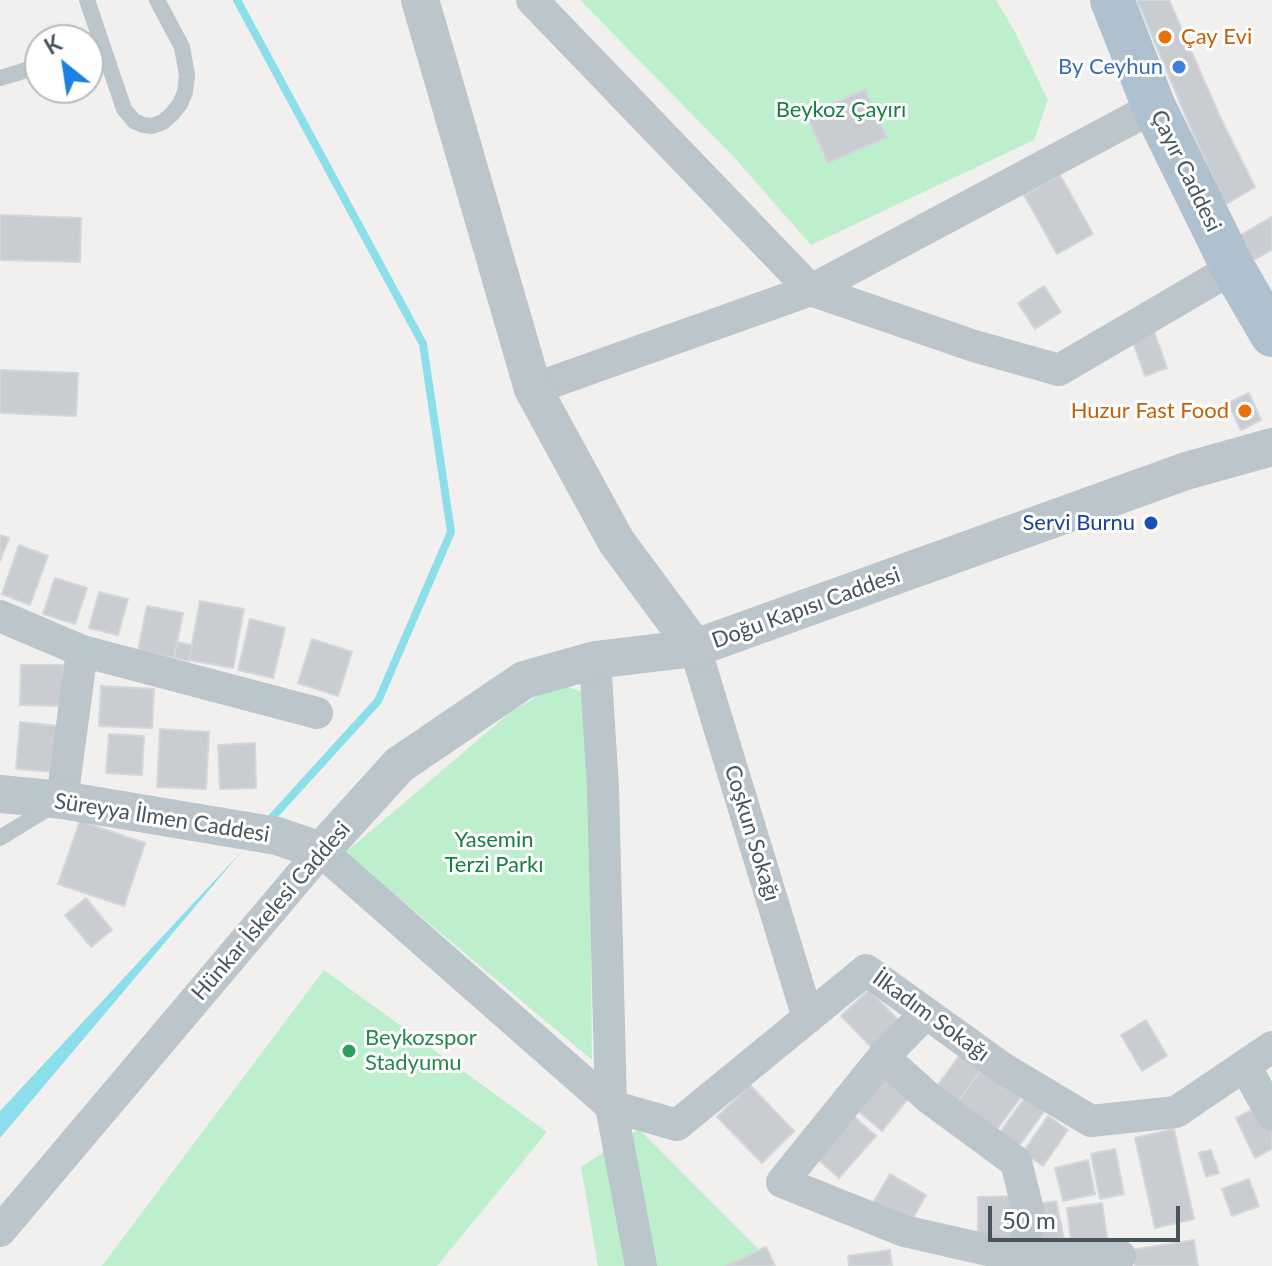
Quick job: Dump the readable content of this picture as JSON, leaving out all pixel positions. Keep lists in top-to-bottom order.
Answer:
{
  "streets": {
    "main road": ["Çayır Caddesi"],
    "street": [
      "Doğu Kapısı Caddesi",
      "Süreyya İlmen Caddesi",
      "Coşkun Sokağı",
      "Hünkar İskelesi Caddesi",
      "İlkadım Sokağı"
    ]
  },
  "crossings": [
    ["Doğu Kapısı Caddesi", "Coşkun Sokağı"],
    ["Doğu Kapısı Caddesi", "Hünkar İskelesi Caddesi"],
    ["Süreyya İlmen Caddesi", "Hünkar İskelesi Caddesi"],
    ["Coşkun Sokağı", "Hünkar İskelesi Caddesi"],
    ["Coşkun Sokağı", "İlkadım Sokağı"]
  ],
  "parks": ["Beykoz Çayırı", "Yasemin Terzi Parkı"],
  "places": [
    "Çay Evi",
    "By Ceyhun",
    "Huzur Fast Food",
    "Servi Burnu",
    "Beykozspor Stadyumu"
  ],
  "scale_bar": "50 m",
  "north": "top left"
}
